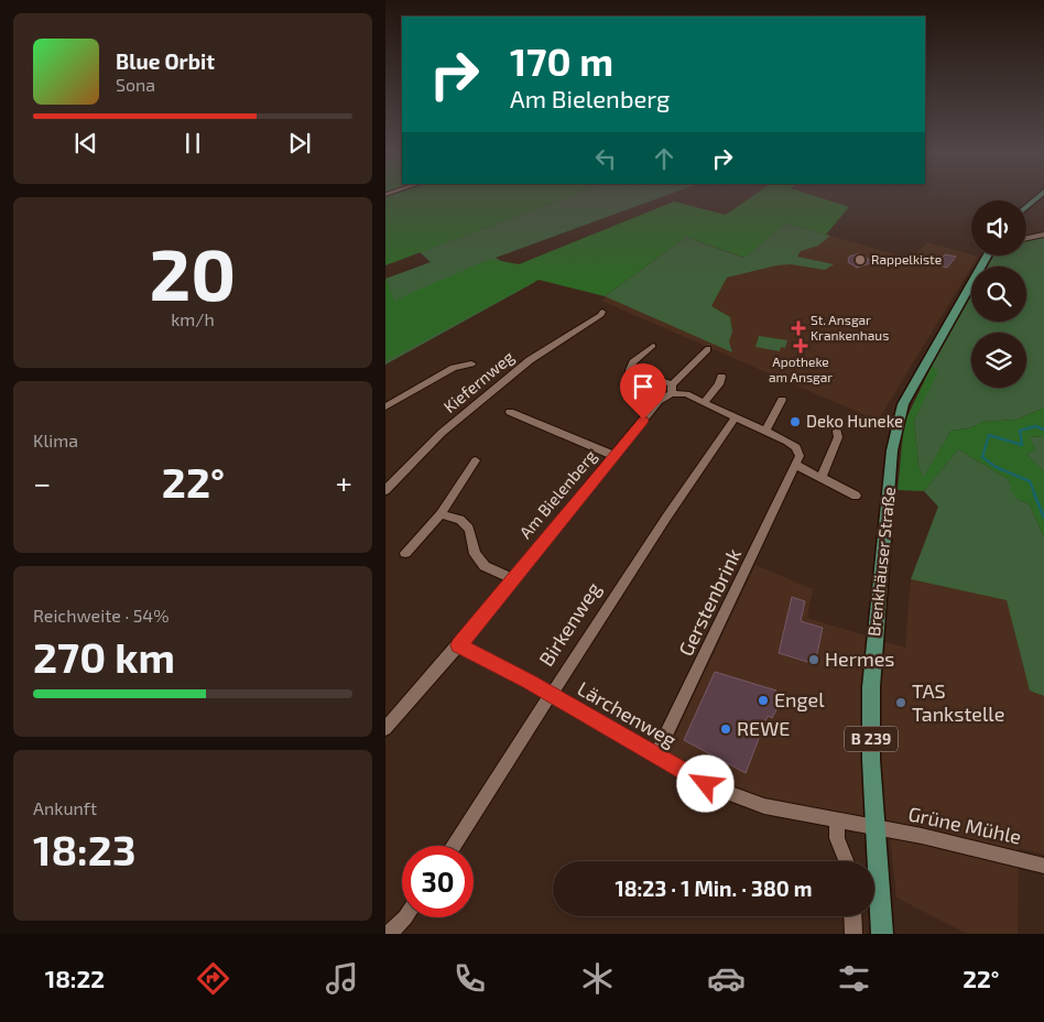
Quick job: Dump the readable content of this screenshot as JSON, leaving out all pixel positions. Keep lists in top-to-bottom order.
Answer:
{
  "streets": {
    "main road": ["Brenkhäuser Straße", "B 239"],
    "street": [
      "Kiefernweg",
      "Am Bielenberg",
      "Gerstenbrink",
      "Birkenweg",
      "Lärchenweg",
      "Grüne Mühle"
    ]
  },
  "crossings": [
    ["Am Bielenberg", "Lärchenweg"],
    ["Brenkhäuser Straße", "Lärchenweg"],
    ["Brenkhäuser Straße", "Grüne Mühle"],
    ["Gerstenbrink", "Lärchenweg"],
    ["Birkenweg", "Lärchenweg"],
    ["Lärchenweg", "Grüne Mühle"]
  ],
  "places": {
    "other": [
      "Rappelkiste",
      "Deko Huneke",
      "Hermes",
      "Engel",
      "TAS Tankstelle",
      "REWE"
    ],
    "health": ["St. Ansgar Krankenhaus", "Apotheke am Ansgar"]
  },
  "page": {
    "turn": ["170 m", "Am Bielenberg"],
    "song": ["Blue Orbit", "Sona"],
    "tile": [
      ["20", "km/h"],
      "Klima",
      ["Reichweite · 54%", "270 km"],
      ["Ankunft", "18:23"]
    ],
    "heat": ["−", "22°", "+"],
    "limit": "30",
    "trip": "18:23 · 1 Min. · 380 m",
    "tabs": ["18:22", "22°"]
  }
}
